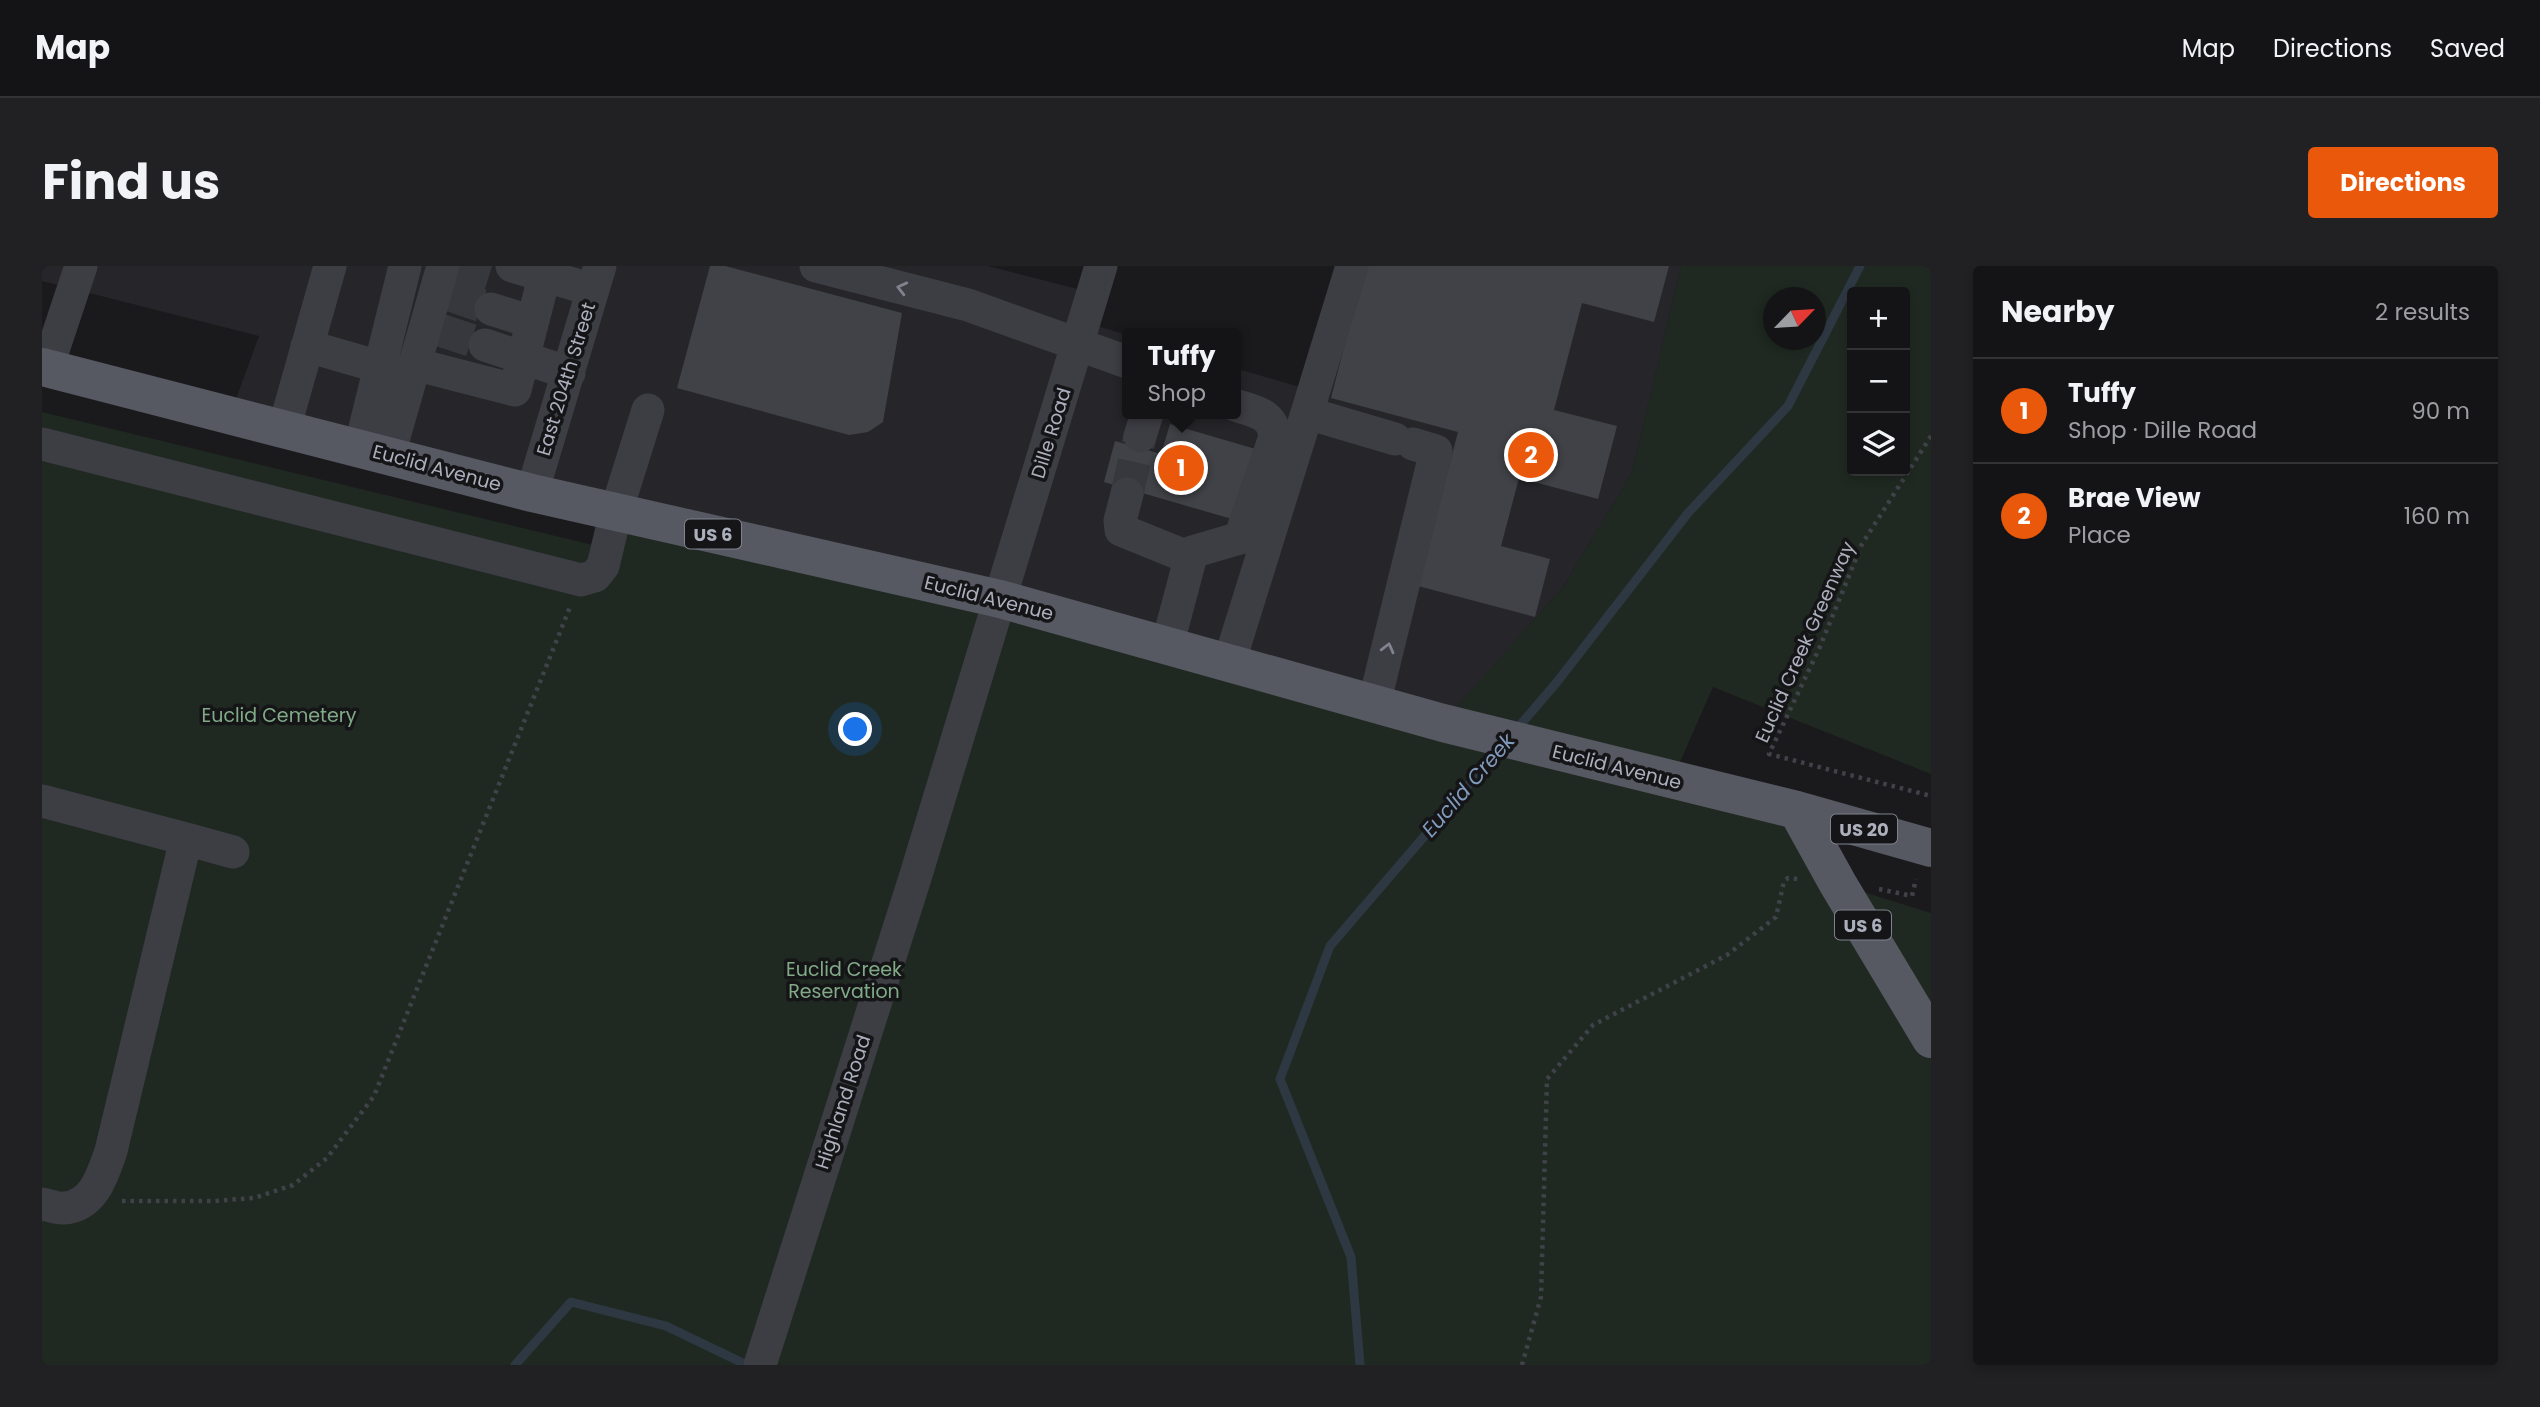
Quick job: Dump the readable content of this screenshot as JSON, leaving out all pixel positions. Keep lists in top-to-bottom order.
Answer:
{
  "streets": {
    "main road": ["Euclid Avenue", "US 6", "US 20"],
    "street": ["East 204th Street", "Dille Road", "Highland Road"],
    "path": ["Euclid Creek Greenway"]
  },
  "crossings": [
    ["East 204th Street", "Euclid Avenue"],
    ["Dille Road", "Euclid Avenue"],
    ["Dille Road", "Highland Road"],
    ["Euclid Avenue", "US 6"],
    ["Euclid Avenue", "Highland Road"]
  ],
  "water": ["Euclid Creek"],
  "parks": ["Euclid Cemetery", "Euclid Creek Reservation"],
  "north": "top right",
  "page": {
    "header": "Map",
    "nav": ["Map", "Directions", "Saved"],
    "title": "Find us",
    "buttons": "Directions",
    "heading": ["Nearby", "2 results"],
    "map_buttons": ["+", "−"],
    "popup": ["Tuffy", "Shop"],
    "list": [
      {
        "mark": "1",
        "name": "Tuffy",
        "note": "Shop · Dille Road",
        "value": "90 m"
      },
      {
        "mark": "2",
        "name": "Brae View",
        "note": "Place",
        "value": "160 m"
      }
    ],
    "pins": ["2", "1"]
  }
}
